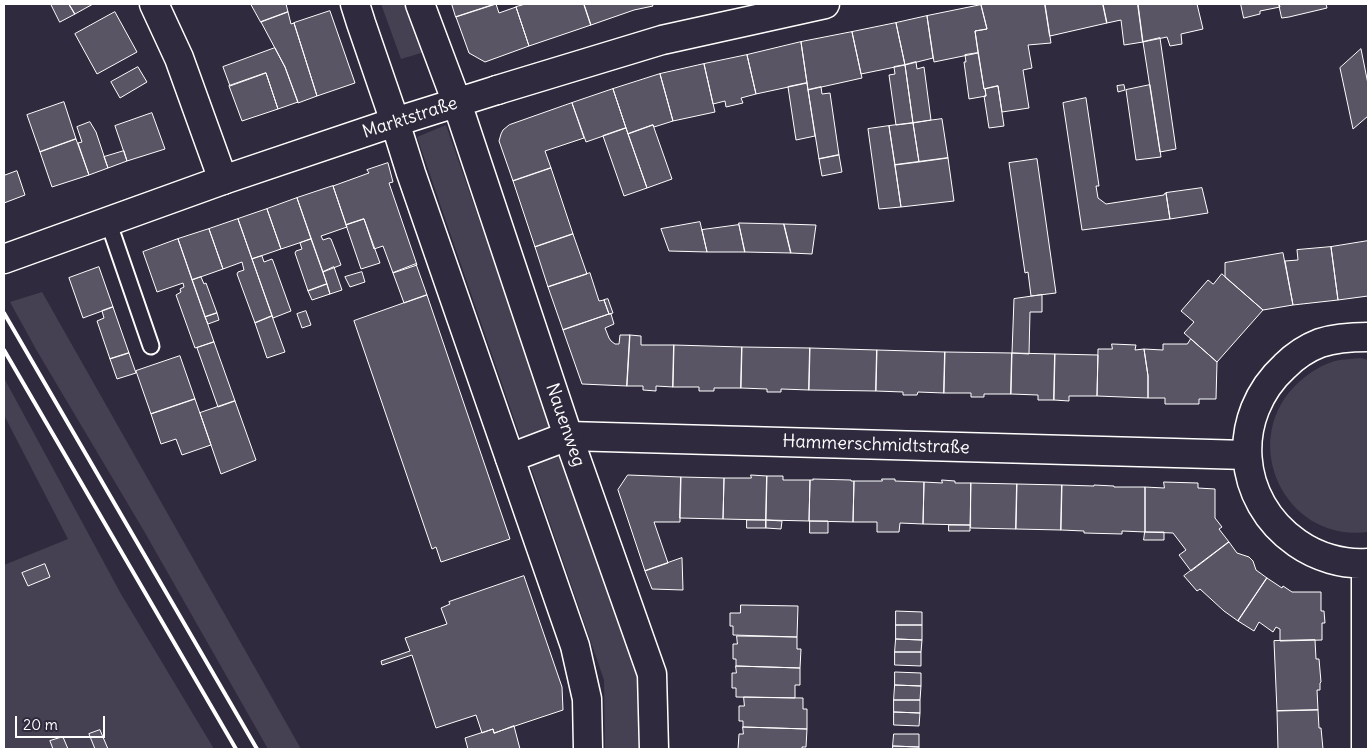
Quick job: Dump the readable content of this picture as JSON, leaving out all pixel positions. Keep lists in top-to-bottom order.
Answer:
{
  "streets": {
    "street": ["Marktstraße", "Nauenweg", "Hammerschmidtstraße"]
  },
  "crossings": [
    ["Marktstraße", "Nauenweg"],
    ["Nauenweg", "Hammerschmidtstraße"]
  ],
  "scale_bar": "20 m"
}
